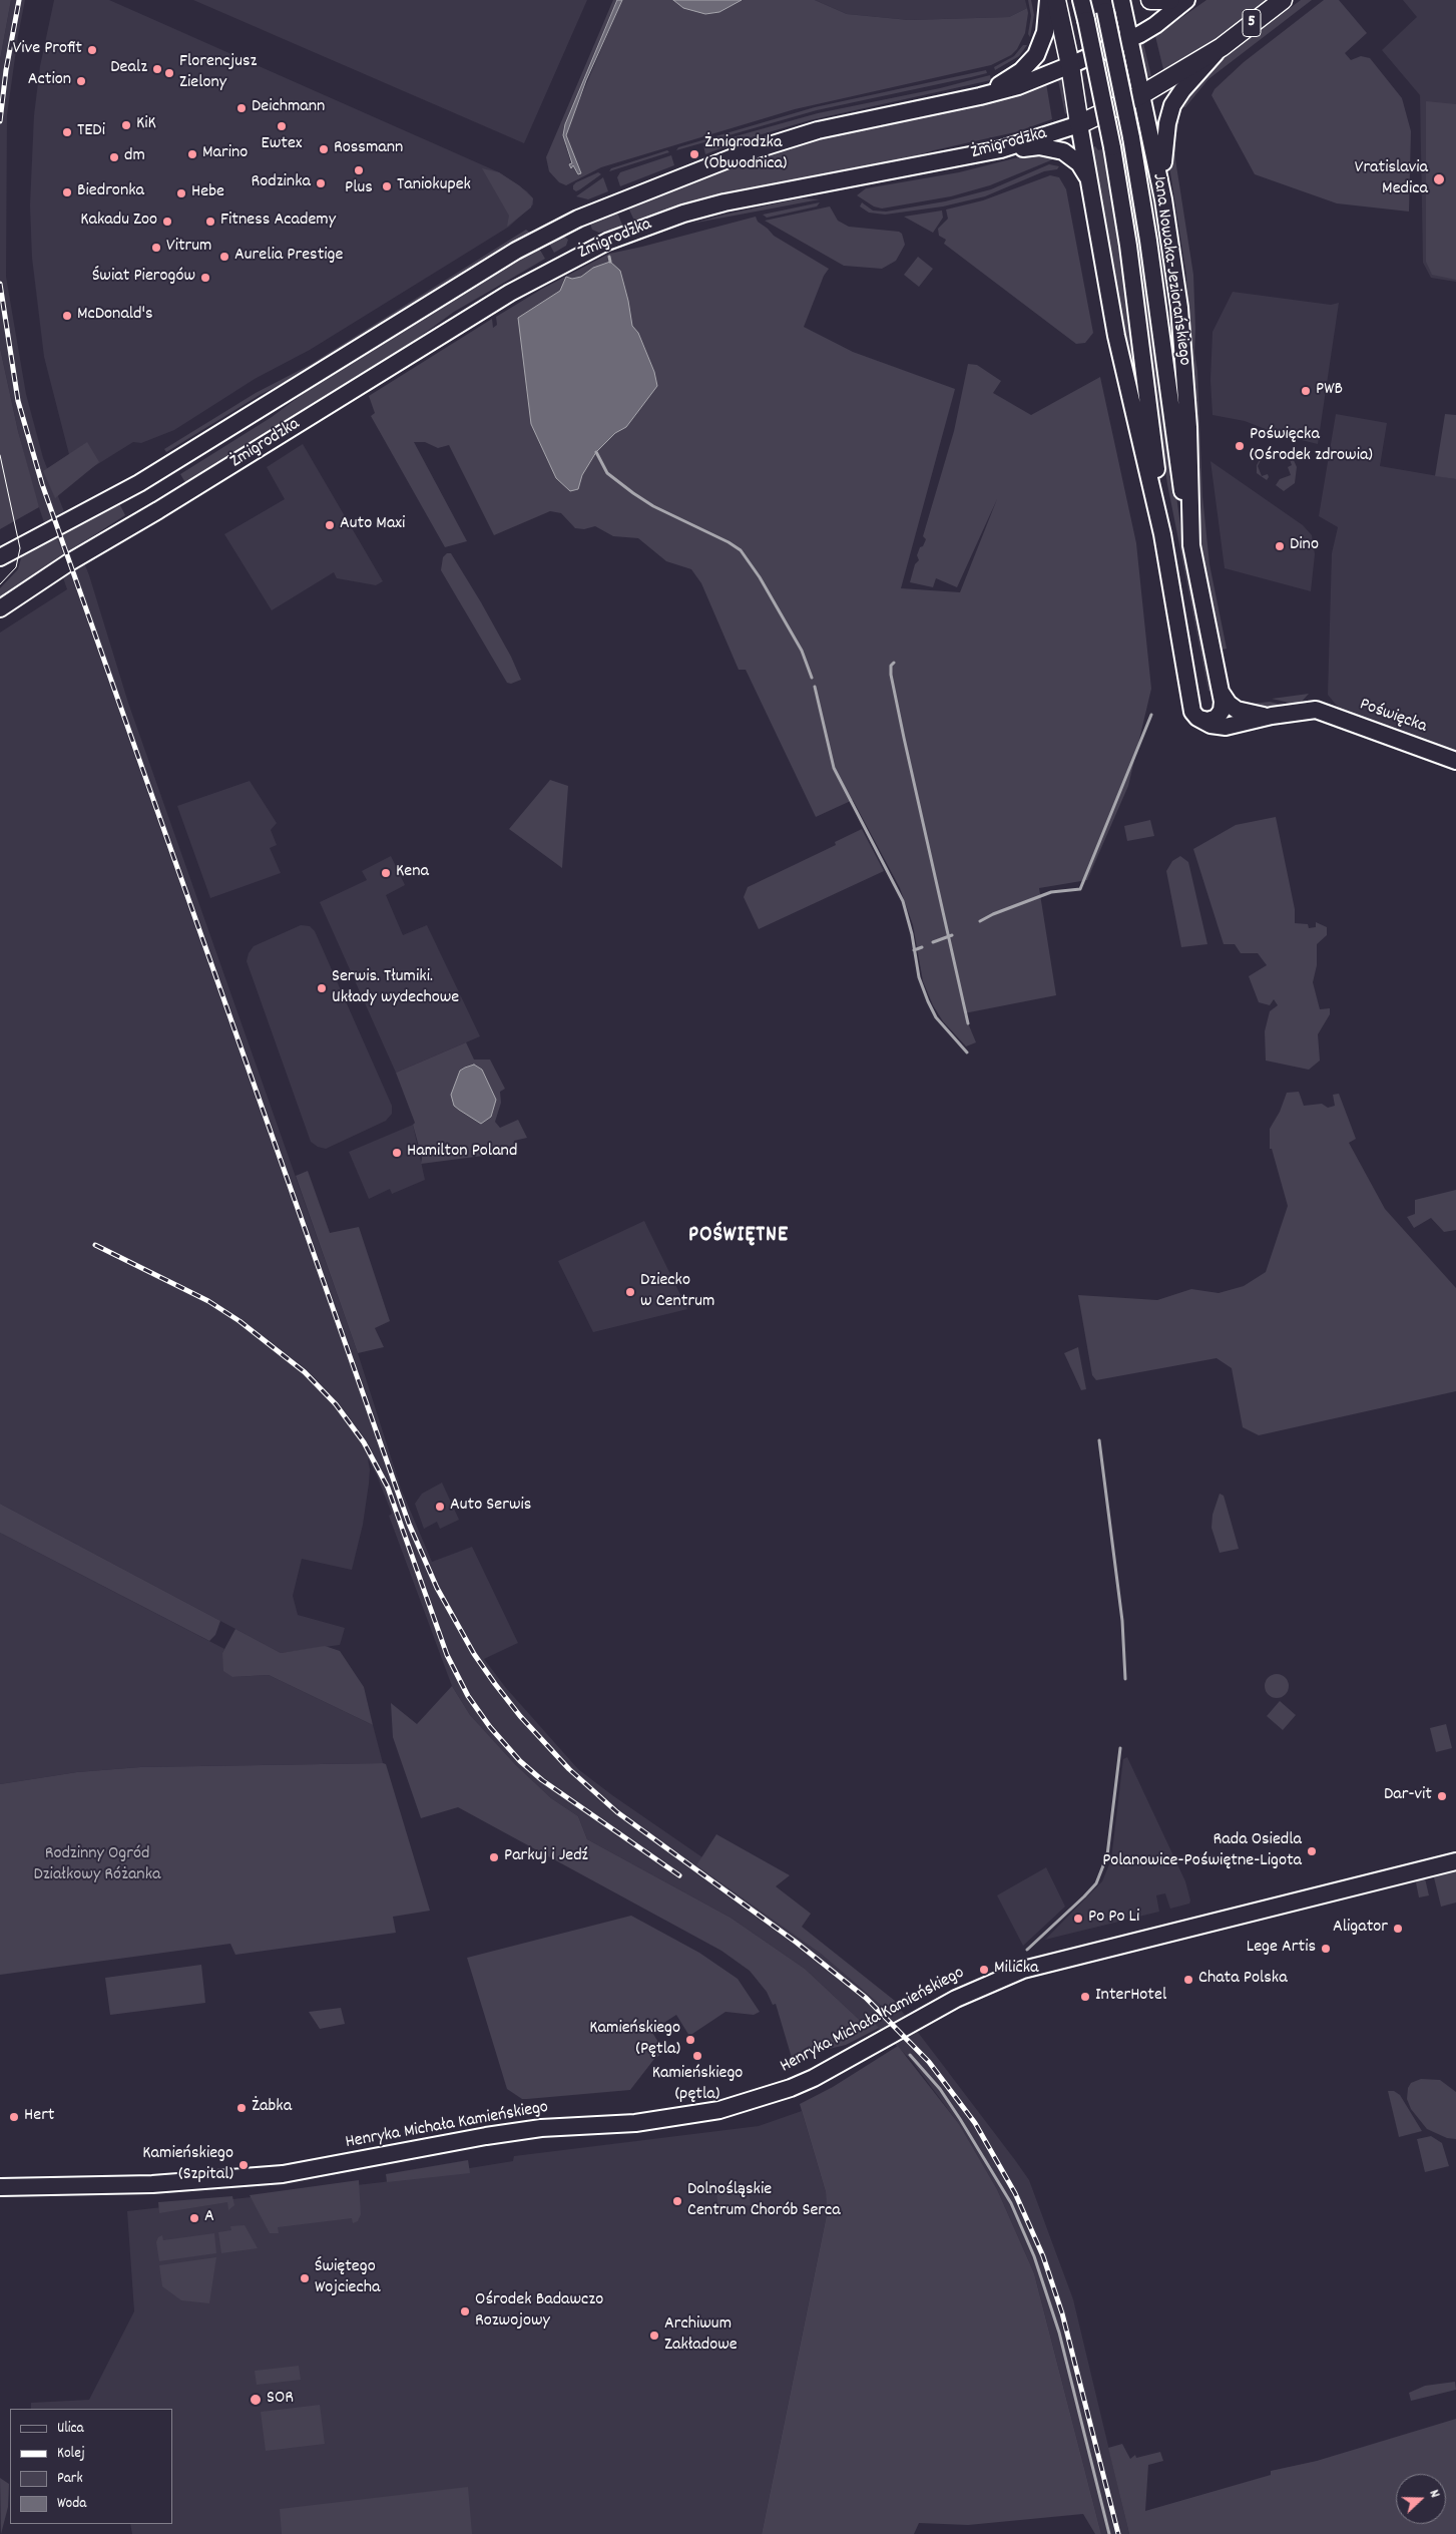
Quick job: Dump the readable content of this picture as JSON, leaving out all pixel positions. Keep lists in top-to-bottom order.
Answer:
{
  "streets": {
    "main road": ["5", "Żmigrodzka"],
    "street": ["Jana Nowaka-Jeziorańskiego", "Poświęcka", "Henryka Michała Kamieńskiego"]
  },
  "districts": ["POŚWIĘTNE"],
  "parks": ["Rodzinny Ogród Działkowy Różanka"],
  "places": [
    "Vive Profit",
    "Dealz",
    "Florencjusz Zielony",
    "Action",
    "Deichmann",
    "KiK",
    "Ewtex",
    "TEDi",
    "Rossmann",
    "Marino",
    "Żmigrodzka (Obwodnica)",
    "dm",
    "Plus",
    "Vratislavia Medica",
    "Rodzinka",
    "Taniokupek",
    "Biedronka",
    "Hebe",
    "Kakadu Zoo",
    "Fitness Academy",
    "Vitrum",
    "Aurelia Prestige",
    "Świat Pierogów",
    "McDonald's",
    "PWB",
    "Poświęcka (Ośrodek zdrowia)",
    "Auto Maxi",
    "Dino",
    "Kena",
    "Serwis. Tłumiki. Układy wydechowe",
    "Hamilton Poland",
    "Dziecko w Centrum",
    "Auto Serwis",
    "Dar-vit",
    "Rada Osiedla Polanowice-Poświętne-Ligota",
    "Parkuj i Jedź",
    "Po Po Li",
    "Aligator",
    "Lege Artis",
    "Milicka",
    "Chata Polska",
    "InterHotel",
    "Kamieńskiego (Pętla)",
    "Kamieńskiego (pętla)",
    "Żabka",
    "Hert",
    "Kamieńskiego (Szpital)",
    "Dolnośląskie Centrum Chorób Serca",
    "A",
    "Świętego Wojciecha",
    "Ośrodek Badawczo Rozwojowy",
    "Archiwum Zakładowe",
    "SOR"
  ],
  "legend": [
    "Ulica",
    "Kolej",
    "Park",
    "Woda"
  ],
  "north": "right"
}
